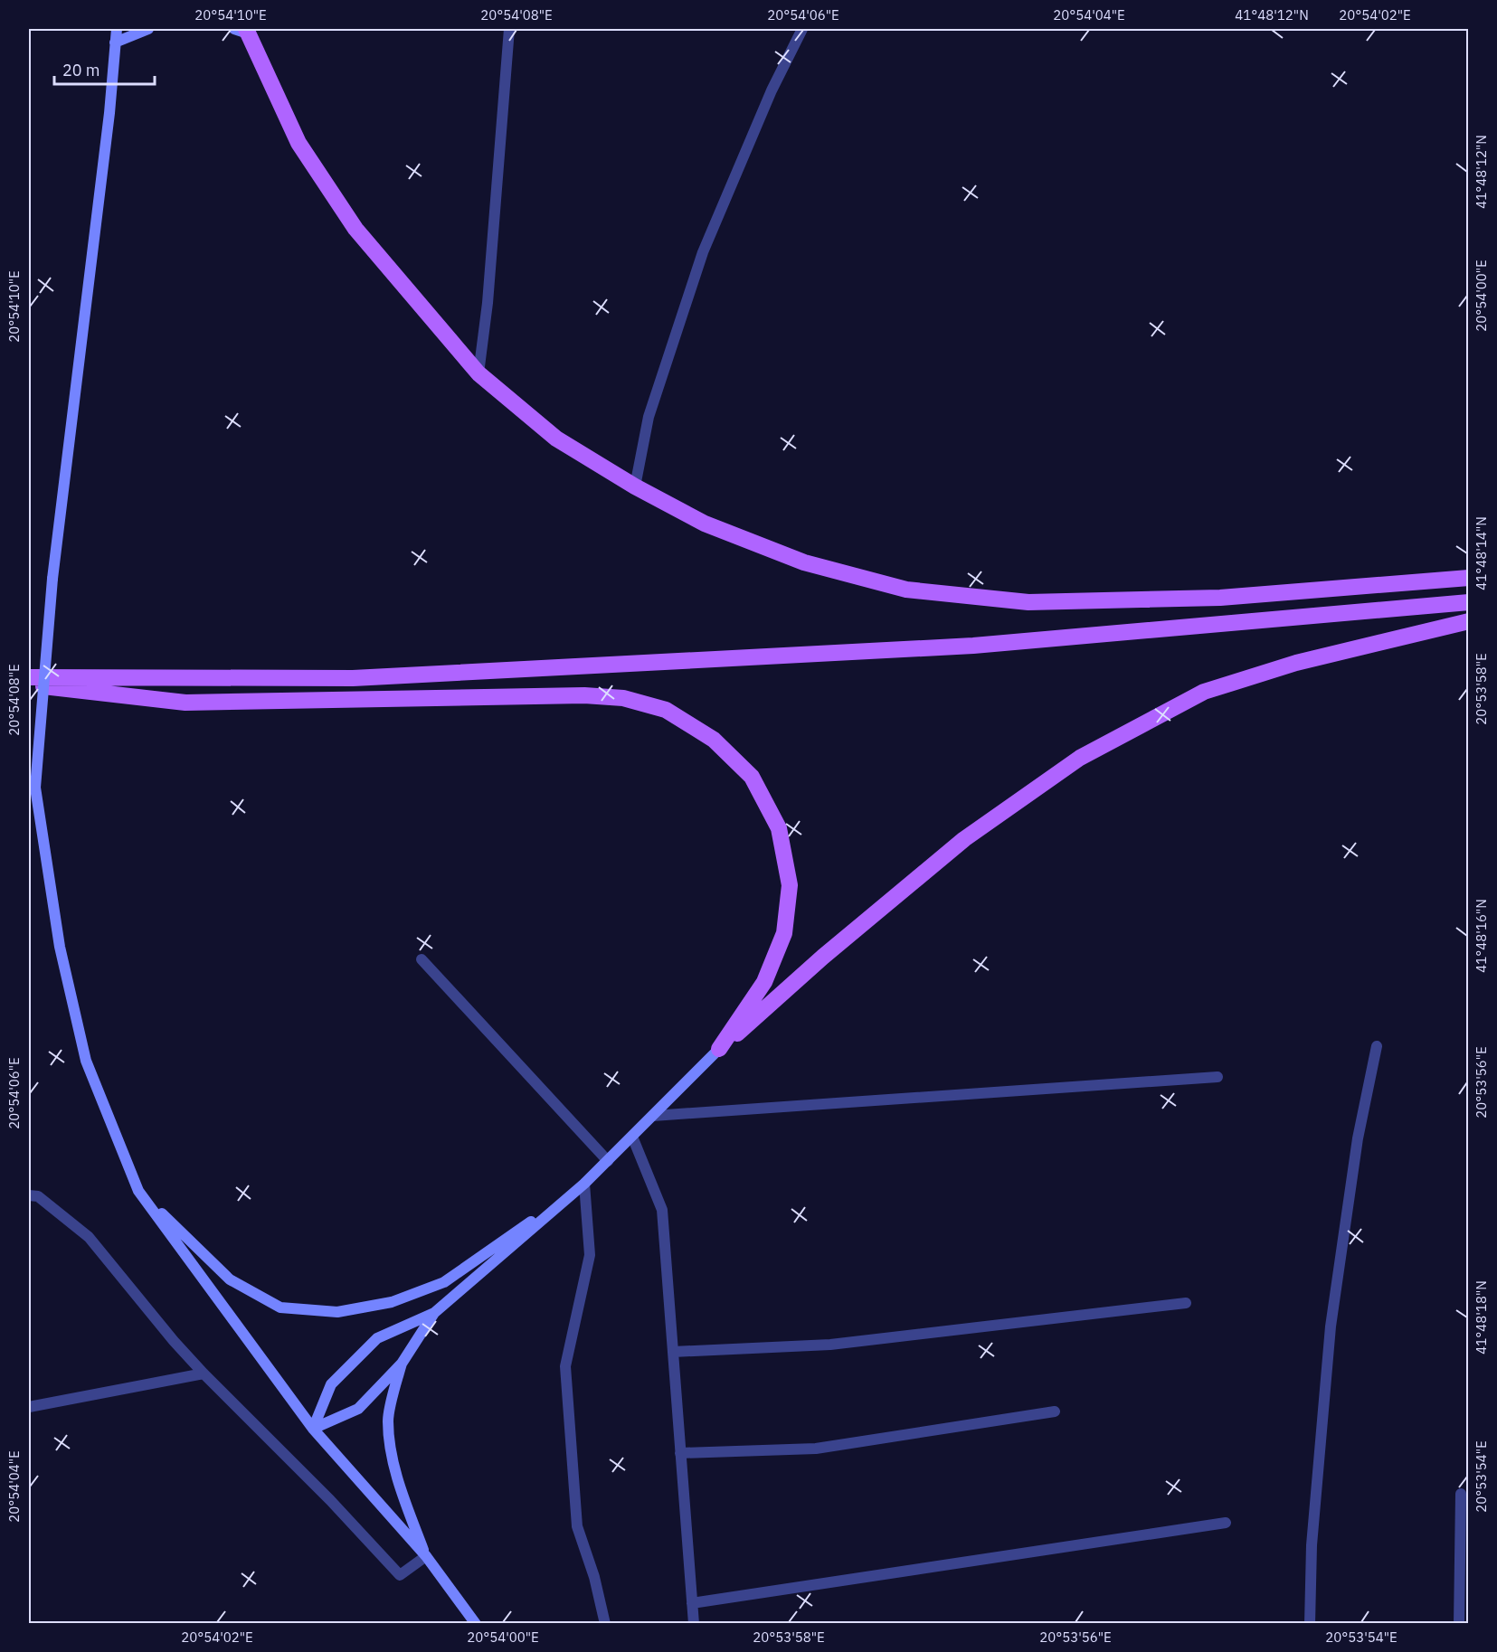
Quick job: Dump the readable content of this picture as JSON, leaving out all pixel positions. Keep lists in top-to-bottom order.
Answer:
{
  "scale_bar": "20 m",
  "coordinates": [
    "20°54'10\"E",
    "20°54'08\"E",
    "20°54'06\"E",
    "20°54'04\"E",
    "41°48'12\"N",
    "20°54'02\"E",
    "20°54'00\"E",
    "41°48'14\"N",
    "20°53'58\"E",
    "41°48'16\"N",
    "20°53'56\"E",
    "41°48'18\"N",
    "20°53'54\"E"
  ]
}
